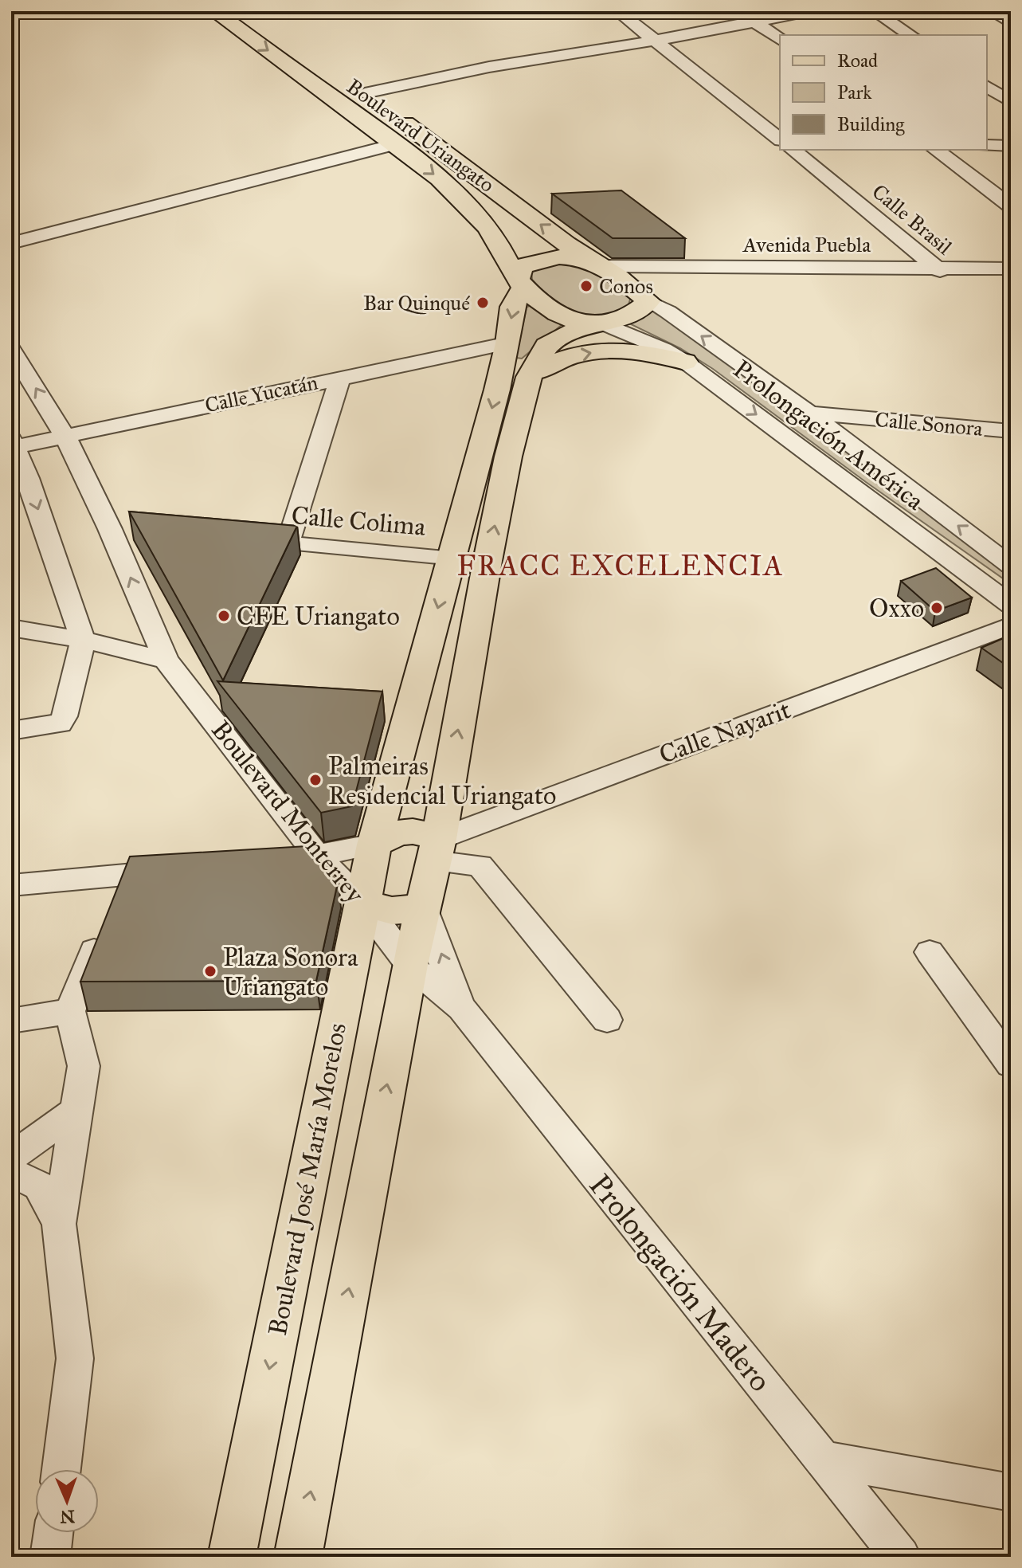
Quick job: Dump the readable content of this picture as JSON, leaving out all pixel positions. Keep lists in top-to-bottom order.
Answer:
{
  "streets": {
    "main road": ["Boulevard Uriangato", "Boulevard José María Morelos"],
    "street": [
      "Calle Brasil",
      "Avenida Puebla",
      "Calle Yucatán",
      "Calle Sonora",
      "Prolongación América",
      "Calle Colima",
      "Calle Nayarit",
      "Boulevard Monterrey",
      "Prolongación Madero"
    ]
  },
  "crossings": [
    ["Boulevard Uriangato", "Avenida Puebla"],
    ["Boulevard Uriangato", "Prolongación América"],
    ["Boulevard Uriangato", "Boulevard José María Morelos"],
    ["Calle Brasil", "Avenida Puebla"],
    ["Avenida Puebla", "Prolongación América"],
    ["Avenida Puebla", "Boulevard José María Morelos"],
    ["Calle Yucatán", "Boulevard Monterrey"],
    ["Calle Yucatán", "Boulevard José María Morelos"],
    ["Calle Sonora", "Prolongación América"],
    ["Calle Colima", "Boulevard José María Morelos"],
    ["Calle Nayarit", "Boulevard Monterrey"],
    ["Calle Nayarit", "Boulevard José María Morelos"],
    ["Calle Nayarit", "Prolongación Madero"],
    ["Boulevard Monterrey", "Boulevard José María Morelos"],
    ["Boulevard Monterrey", "Prolongación Madero"],
    ["Boulevard José María Morelos", "Prolongación Madero"]
  ],
  "districts": ["FRACC EXCELENCIA"],
  "places": [
    "Conos",
    "Bar Quinqué",
    "Oxxo",
    "CFE Uriangato",
    "Palmeiras Residencial Uriangato",
    "Plaza Sonora Uriangato"
  ],
  "legend": ["Road", "Park", "Building"],
  "north": "bottom"
}
